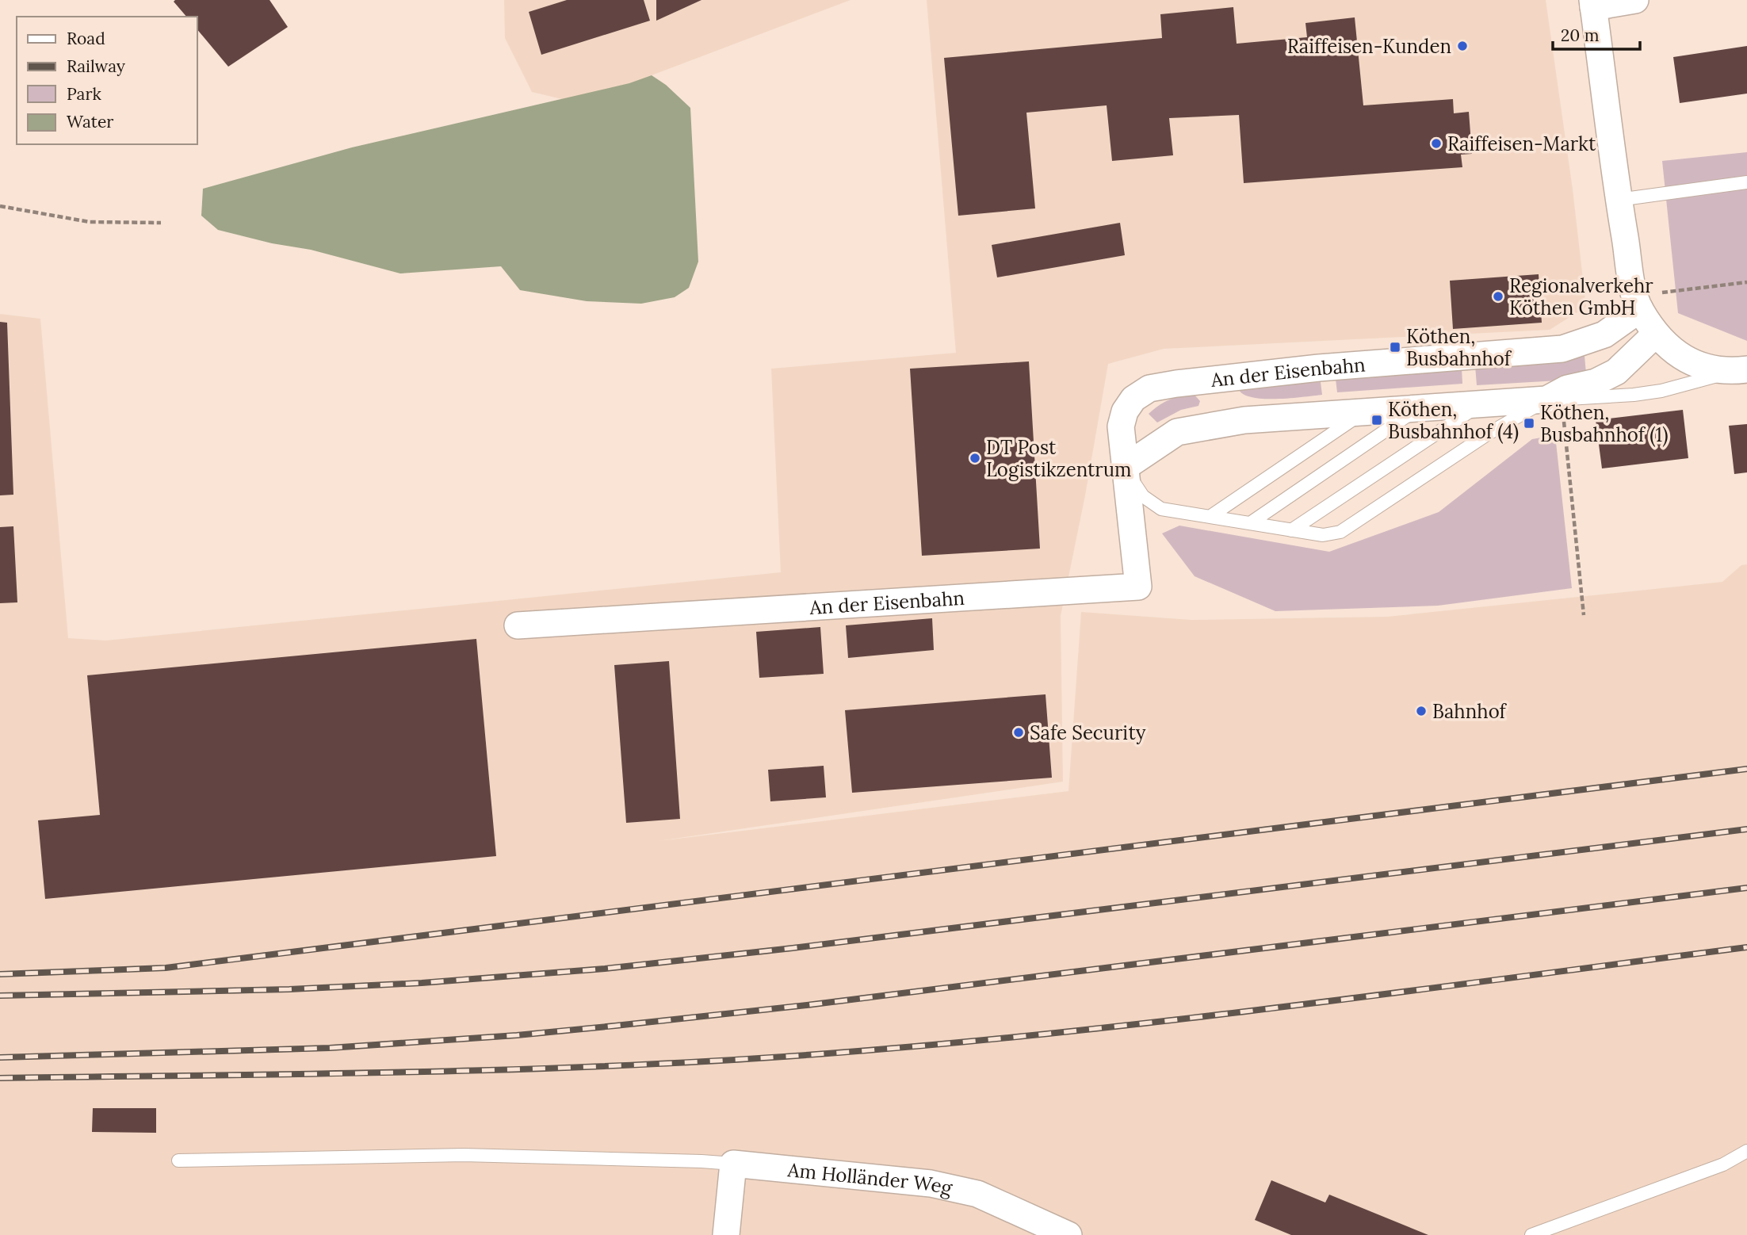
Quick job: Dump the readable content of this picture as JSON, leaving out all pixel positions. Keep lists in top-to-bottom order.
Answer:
{
  "streets": {
    "street": ["An der Eisenbahn", "Am Holländer Weg"]
  },
  "places": {
    "other": [
      "Raiffeisen-Kunden",
      "Raiffeisen-Markt",
      "Regionalverkehr Köthen GmbH",
      "DT Post Logistikzentrum",
      "Bahnhof",
      "Safe Security"
    ],
    "transit": ["Köthen, Busbahnhof", "Köthen, Busbahnhof (4)", "Köthen, Busbahnhof (1)"]
  },
  "legend": [
    "Road",
    "Railway",
    "Park",
    "Water"
  ],
  "scale_bar": "20 m"
}
